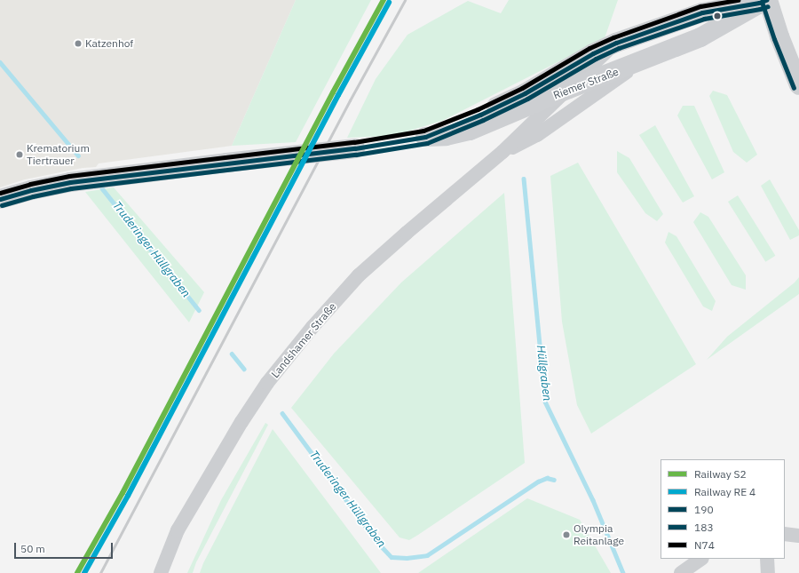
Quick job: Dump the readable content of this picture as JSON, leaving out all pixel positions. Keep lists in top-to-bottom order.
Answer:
{
  "streets": {
    "street": ["Riemer Straße", "Landshamer Straße"]
  },
  "crossings": [
    ["Riemer Straße", "Landshamer Straße"]
  ],
  "water": ["Truderinger Hüllgraben", "Hüllgraben"],
  "places": ["Katzenhof", "Krematorium Tiertrauer", "Olympia Reitanlage"],
  "lines": [
    "rail line S2",
    "transit line 190",
    "transit line N74",
    "transit line 183"
  ],
  "legend": [
    "Railway S2",
    "Railway RE 4",
    "190",
    "183",
    "N74"
  ],
  "scale_bar": "50 m"
}
